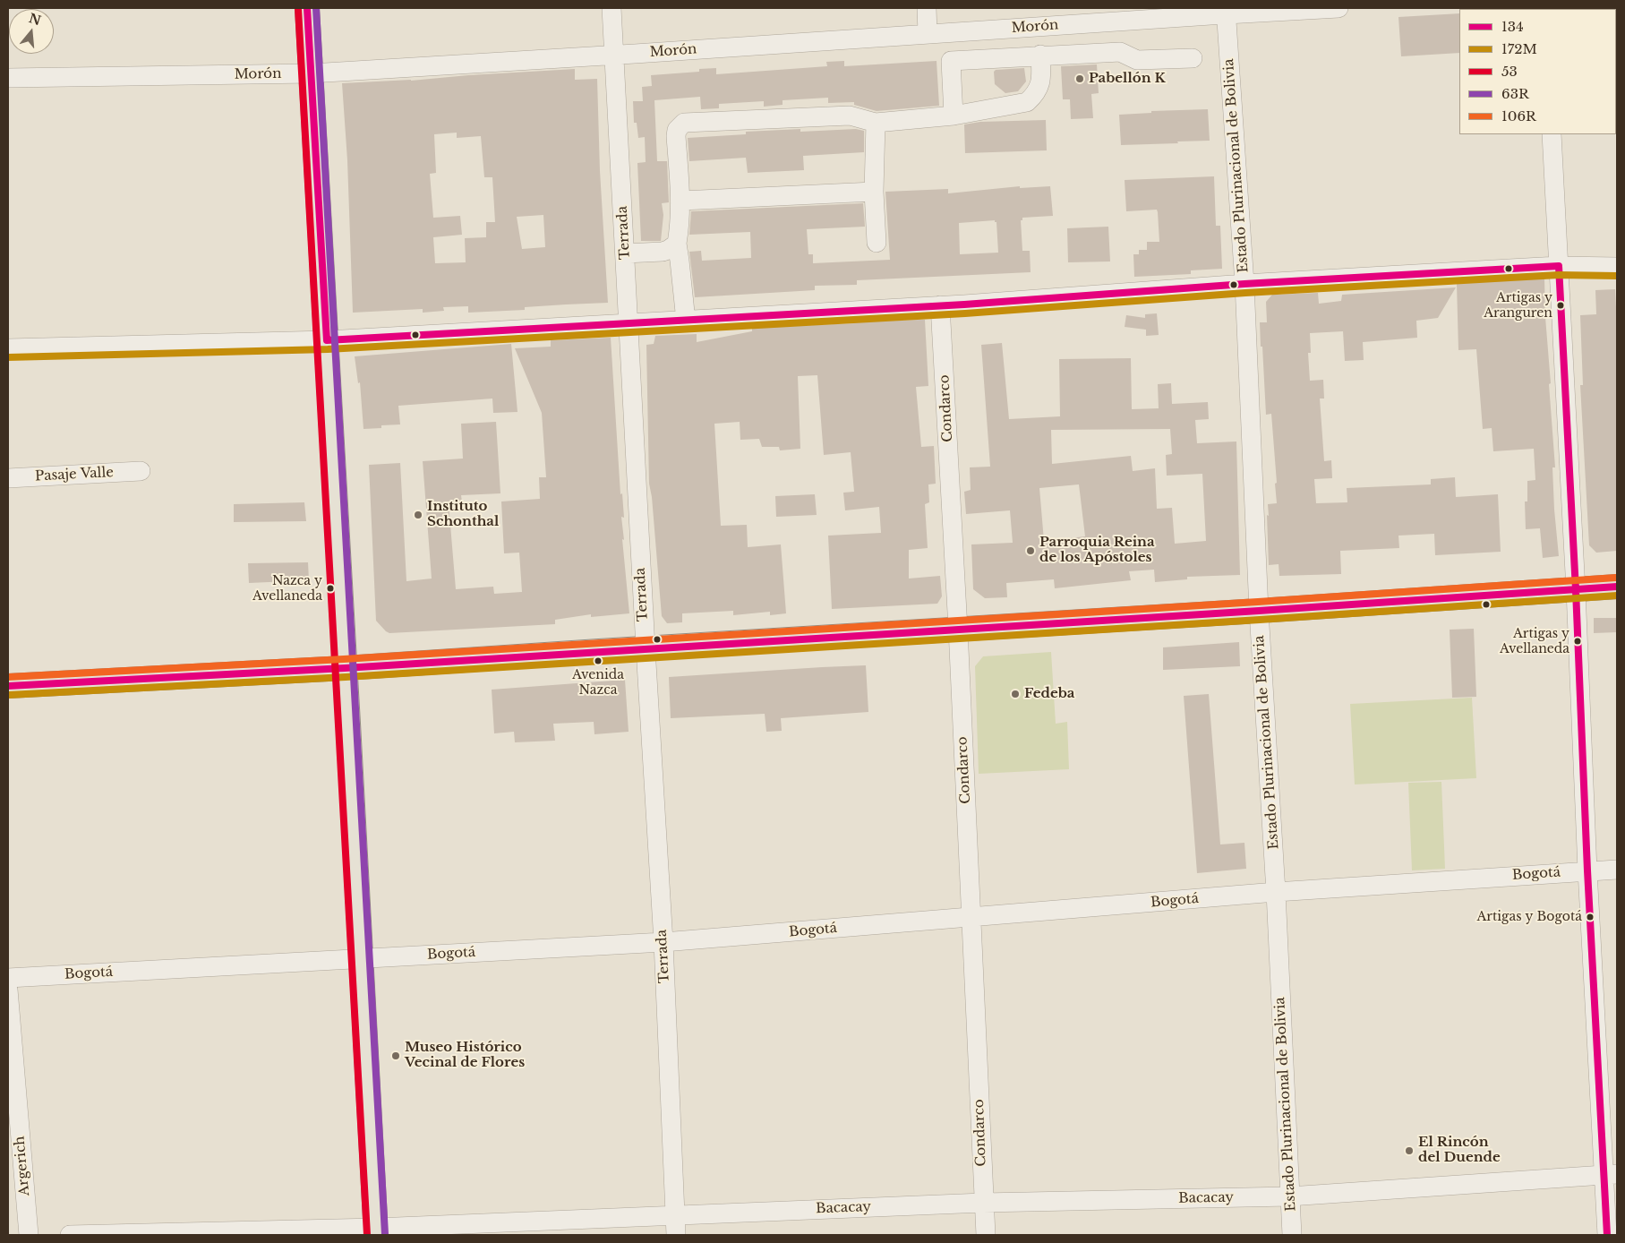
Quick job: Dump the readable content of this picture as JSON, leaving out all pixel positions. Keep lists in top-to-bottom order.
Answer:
{
  "streets": {
    "street": [
      "Morón",
      "Estado Plurinacional de Bolivia",
      "Terrada",
      "Condarco",
      "Pasaje Valle",
      "Bogotá",
      "Argerich",
      "Bacacay"
    ]
  },
  "crossings": [
    ["Morón", "Estado Plurinacional de Bolivia"],
    ["Morón", "Terrada"],
    ["Estado Plurinacional de Bolivia", "Bogotá"],
    ["Estado Plurinacional de Bolivia", "Bacacay"],
    ["Terrada", "Bogotá"],
    ["Terrada", "Bacacay"],
    ["Condarco", "Bogotá"],
    ["Condarco", "Bacacay"]
  ],
  "places": [
    "Pabellón K",
    "Artigas y Aranguren",
    "Instituto Schonthal",
    "Parroquia Reina de los Apóstoles",
    "Nazca y Avellaneda",
    "Artigas y Avellaneda",
    "Avenida Nazca",
    "Fedeba",
    "Artigas y Bogotá",
    "Museo Histórico Vecinal de Flores",
    "El Rincón del Duende"
  ],
  "lines": [
    "transit line 134",
    "transit line 63R",
    "transit line 53",
    "transit line 172M",
    "transit line 106R"
  ],
  "legend": [
    "134",
    "172M",
    "53",
    "63R",
    "106R"
  ],
  "north": "top"
}
